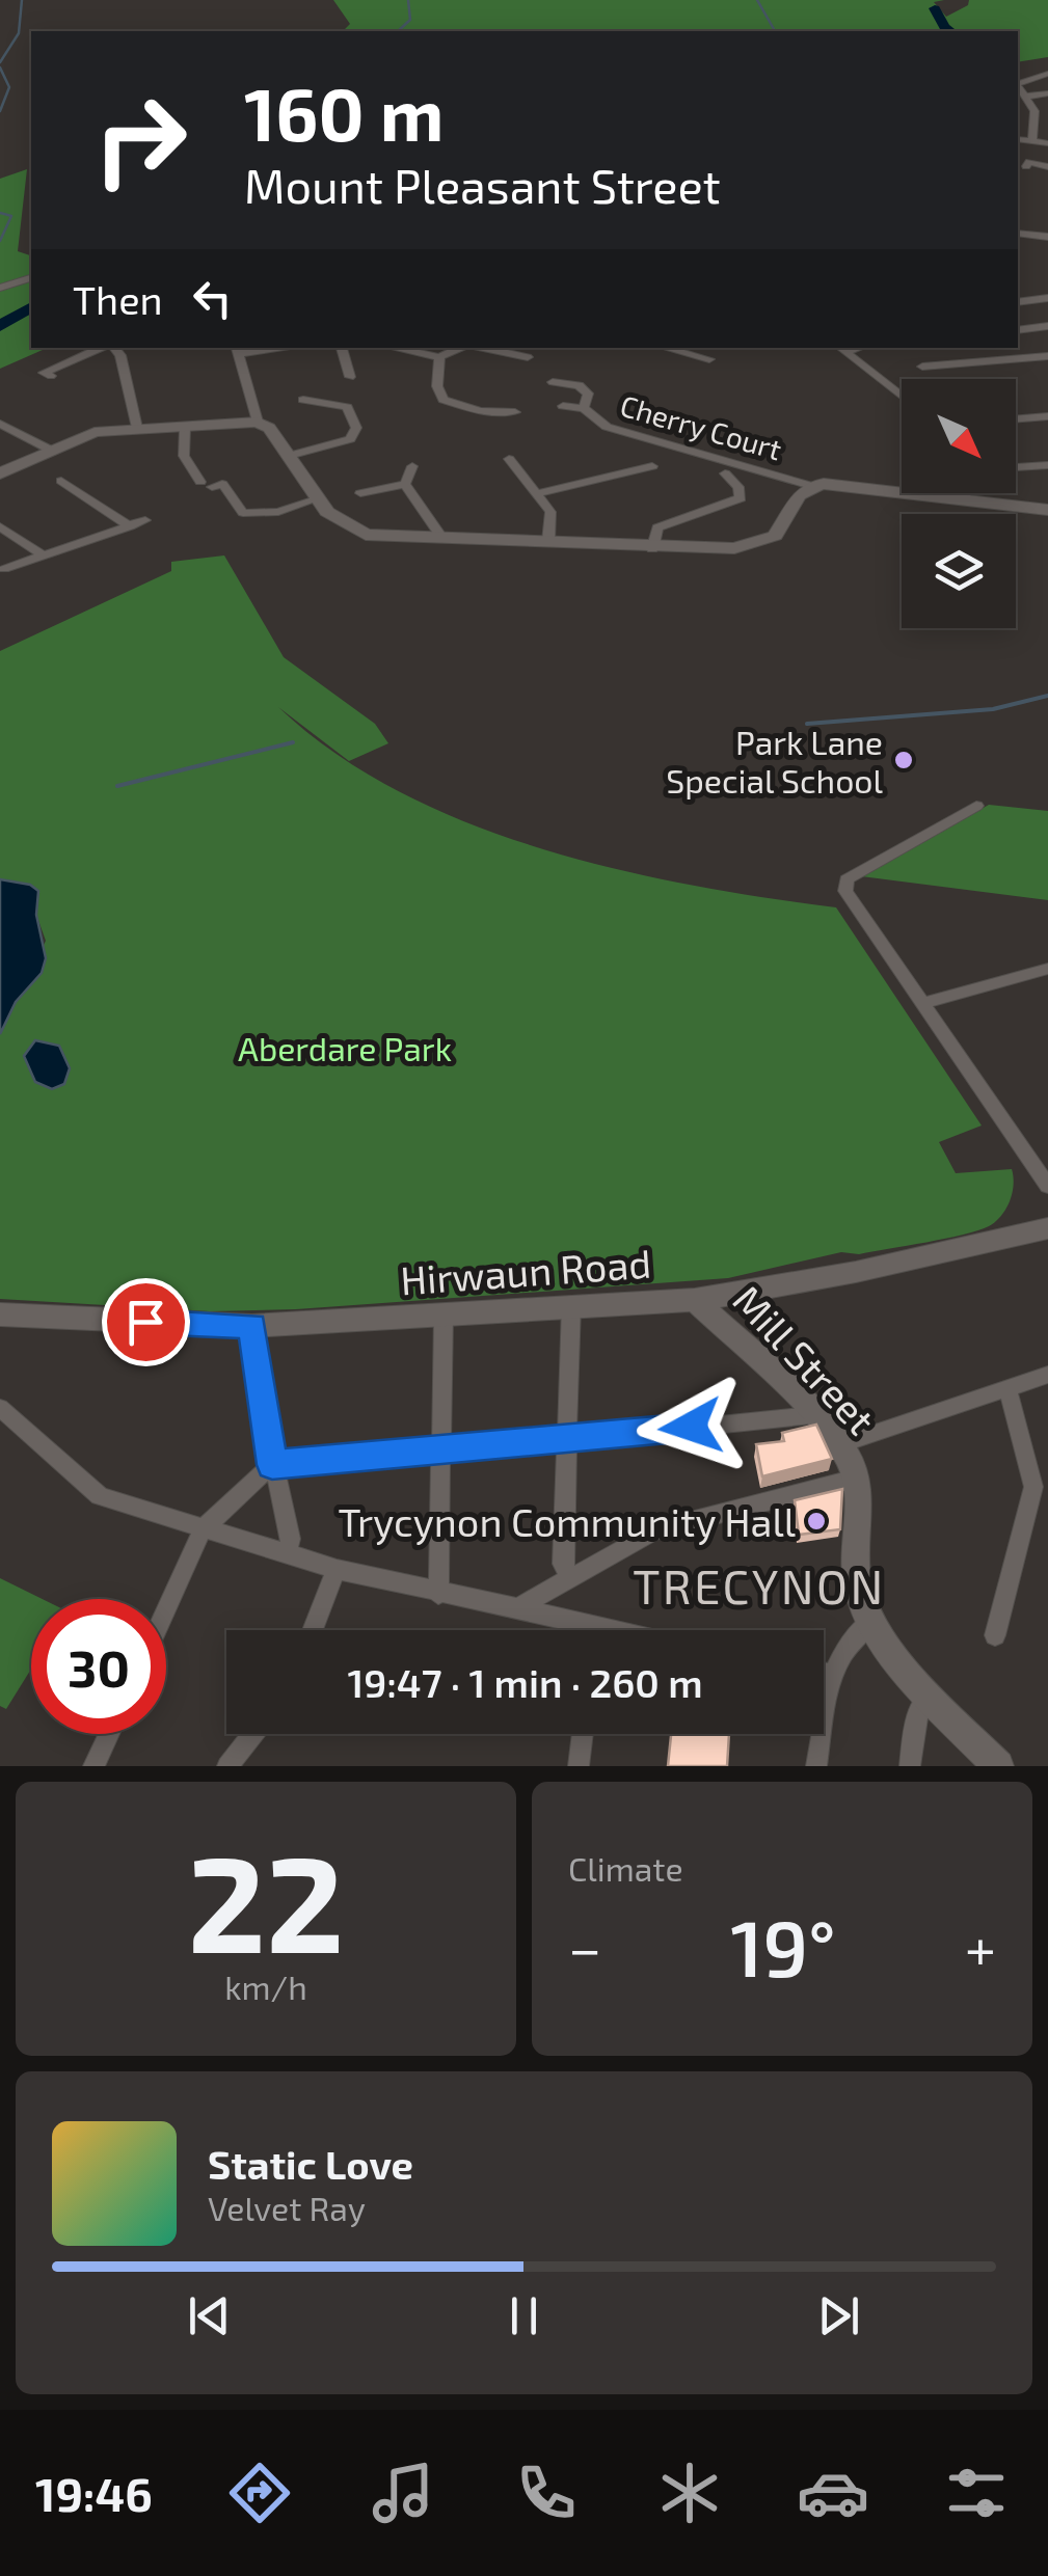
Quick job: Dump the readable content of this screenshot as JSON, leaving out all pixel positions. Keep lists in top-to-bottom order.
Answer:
{
  "streets": {
    "street": ["Cherry Court", "Hirwaun Road", "Mill Street"]
  },
  "crossings": [
    ["Hirwaun Road", "Mill Street"]
  ],
  "districts": ["TRECYNON"],
  "parks": ["Aberdare Park"],
  "places": ["Park Lane Special School", "Trycynon Community Hall"],
  "north": "bottom right",
  "page": {
    "turn": ["160 m", "Mount Pleasant Street"],
    "then": "Then",
    "limit": "30",
    "trip": "19:47 · 1 min · 260 m",
    "tile": [
      ["22", "km/h"],
      "Climate"
    ],
    "heat": ["−", "19°", "+"],
    "song": ["Static Love", "Velvet Ray"],
    "tabs": "19:46"
  }
}
